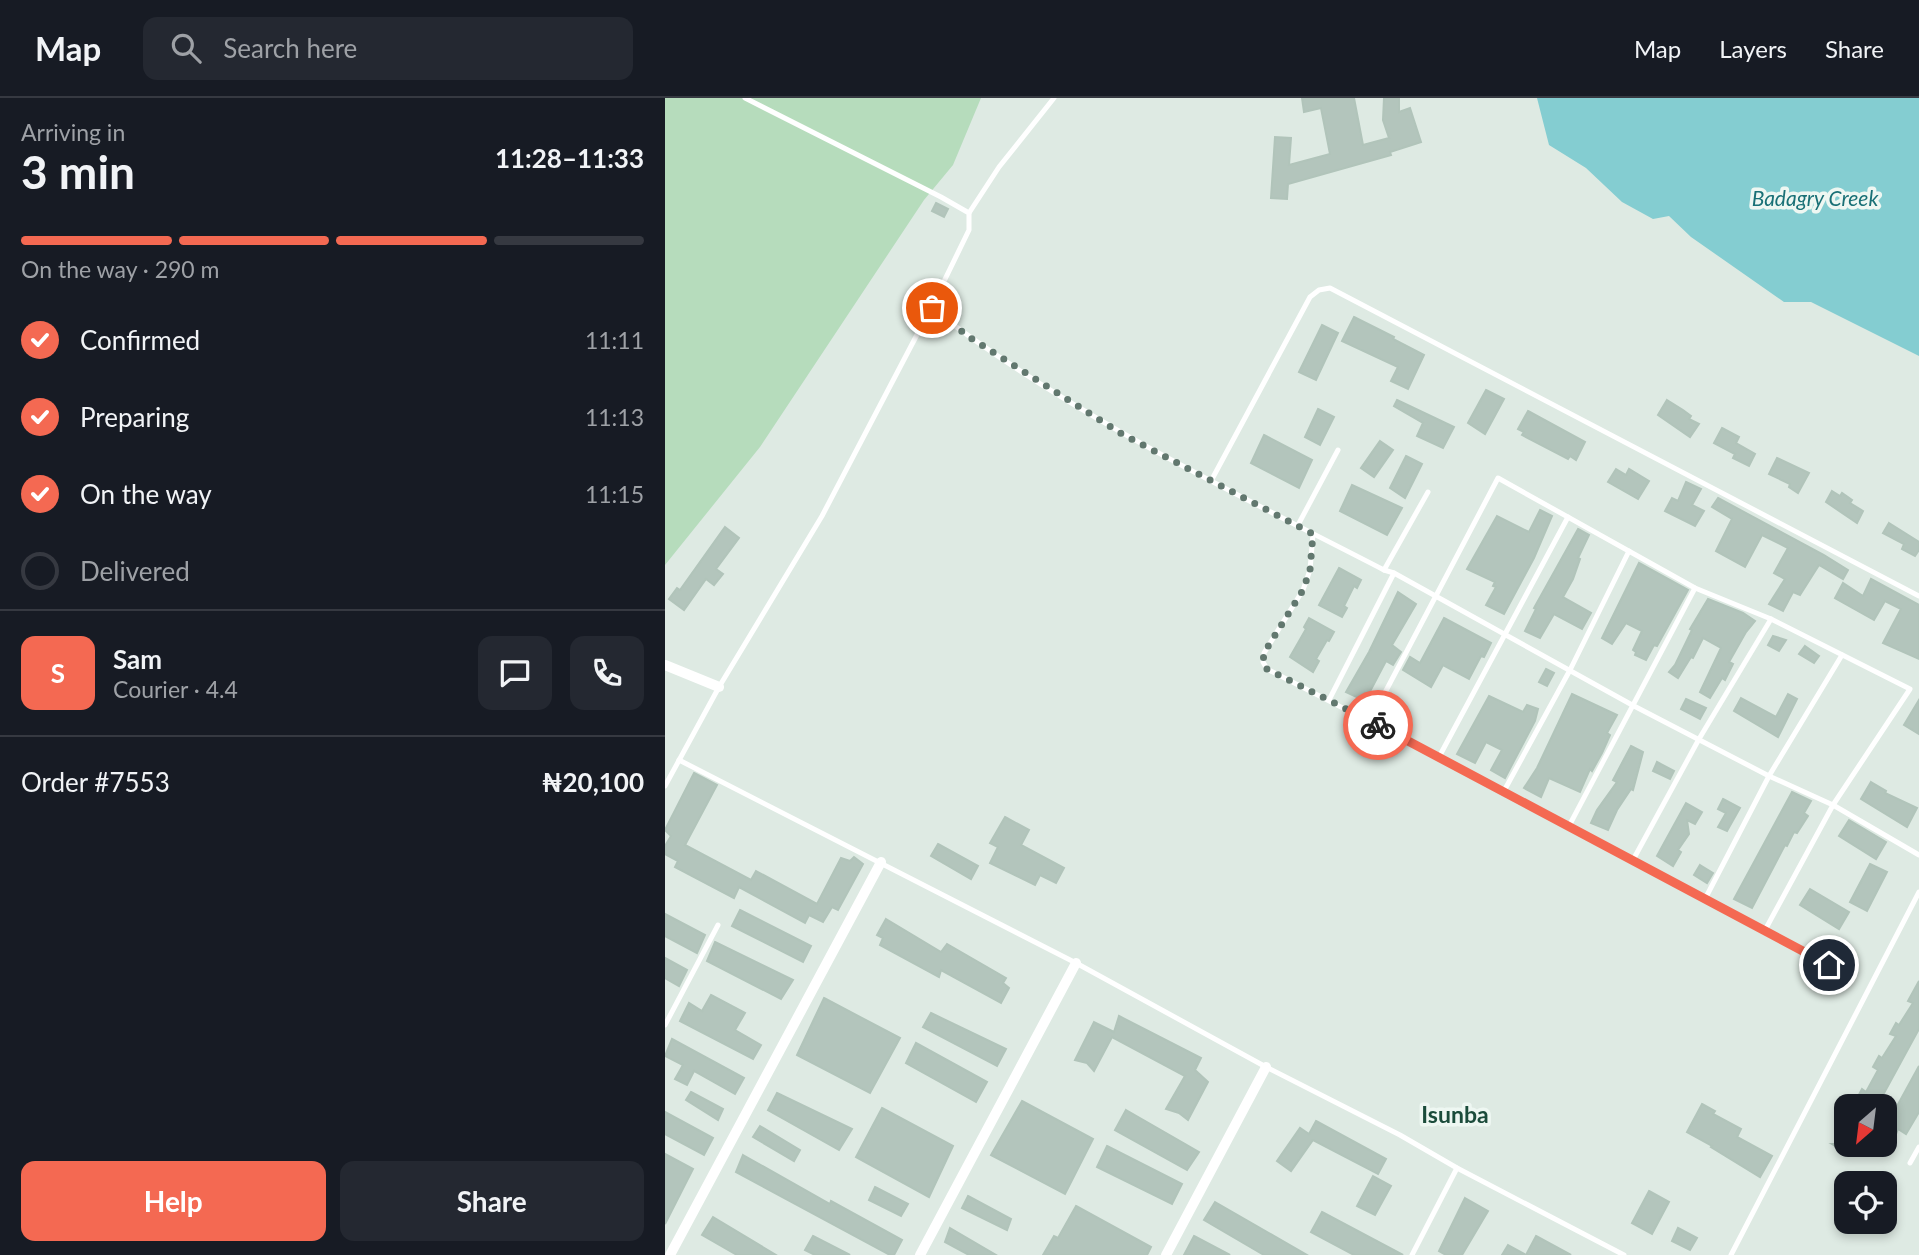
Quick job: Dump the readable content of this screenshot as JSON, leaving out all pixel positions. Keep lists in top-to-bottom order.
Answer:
{
  "districts": ["Isunba"],
  "water": ["Badagry Creek"],
  "north": "bottom left",
  "page": {
    "header": "Map",
    "search": "Search here",
    "nav": ["Map", "Layers", "Share"],
    "heading": ["3 min", "Arriving in", "11:28–11:33"],
    "panel": [
      "Sam",
      "Courier · 4.4",
      "Order #7553",
      "₦20,100"
    ],
    "bar": "On the way · 290 m",
    "list": [
      ["Confirmed", "11:11"],
      ["Preparing", "11:13"],
      ["On the way", "11:15"],
      "Delivered"
    ],
    "round": "S",
    "buttons": ["Help", "Share"]
  }
}
